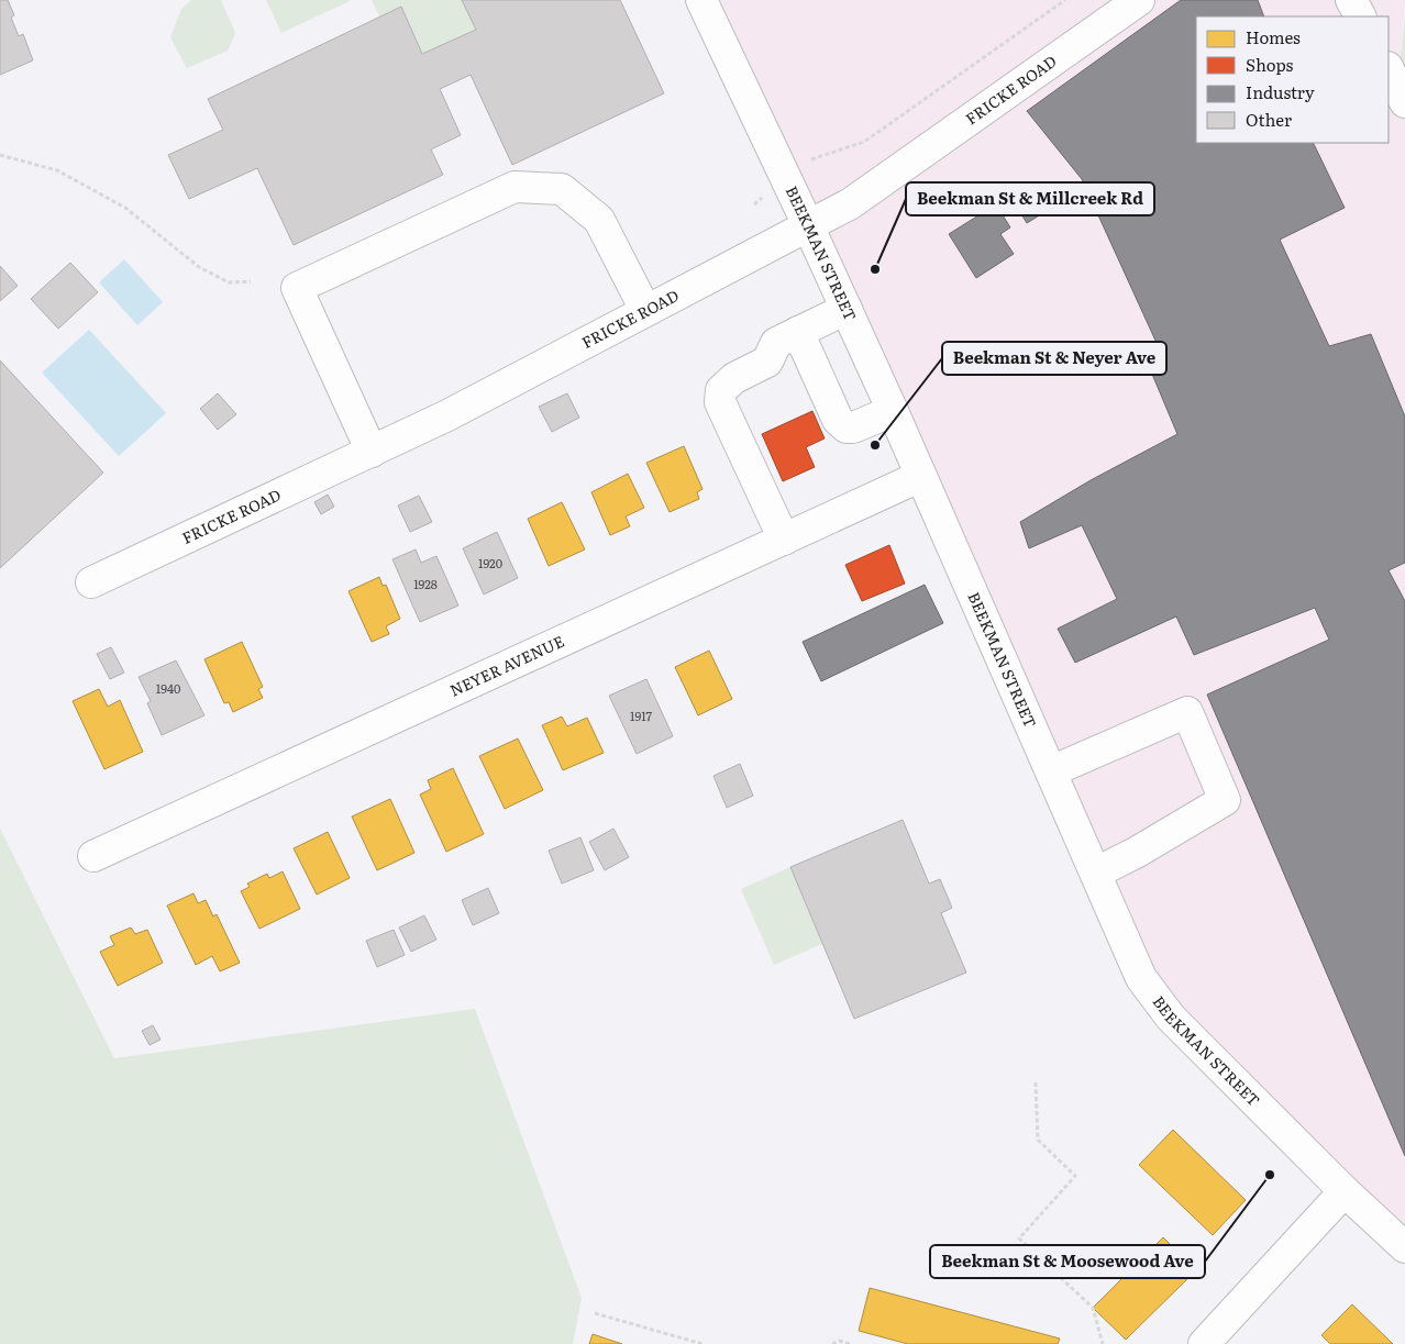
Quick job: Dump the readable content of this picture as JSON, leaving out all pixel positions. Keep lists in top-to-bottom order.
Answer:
{
  "streets": {
    "street": ["FRICKE ROAD", "BEEKMAN STREET", "NEYER AVENUE"]
  },
  "crossings": [
    ["FRICKE ROAD", "BEEKMAN STREET"],
    ["BEEKMAN STREET", "NEYER AVENUE"]
  ],
  "places": ["Beekman St & Millcreek Rd", "Beekman St & Neyer Ave", "Beekman St & Moosewood Ave"],
  "house_numbers": [
    "1920",
    "1928",
    "1940",
    "1917"
  ],
  "legend": [
    "Homes",
    "Shops",
    "Industry",
    "Other"
  ]
}
